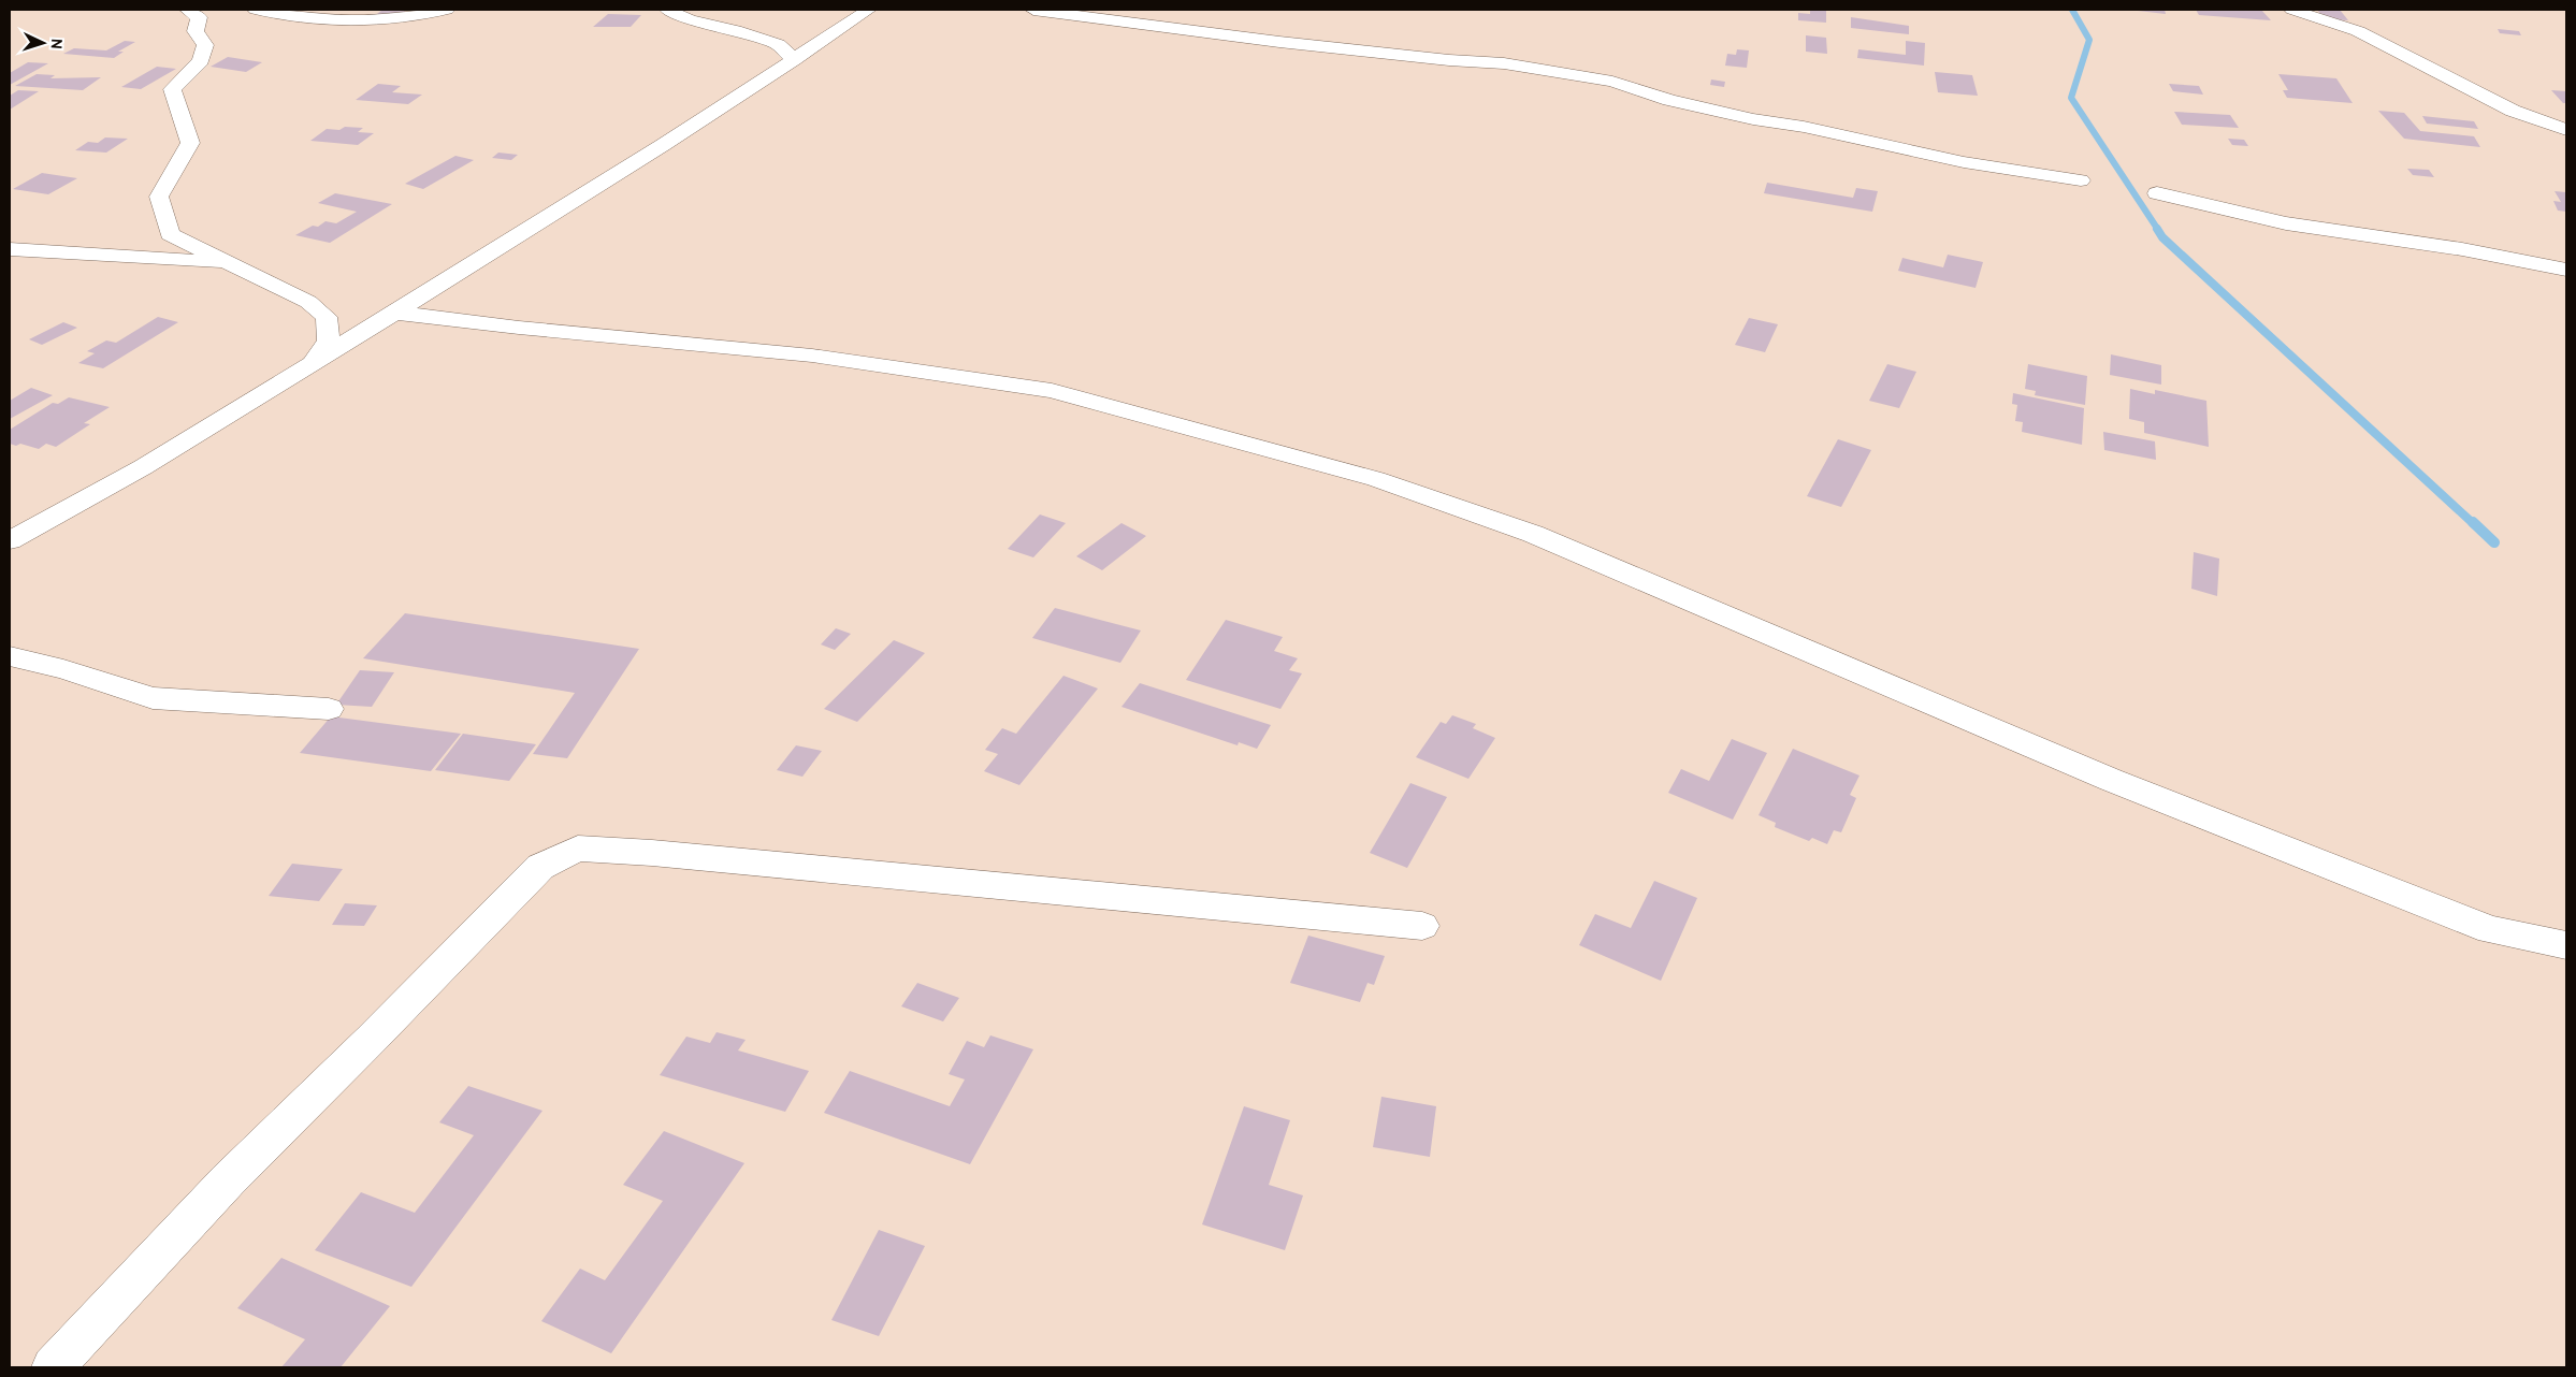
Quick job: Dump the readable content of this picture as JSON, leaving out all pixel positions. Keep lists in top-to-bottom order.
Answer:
{
  "north": "right"
}
